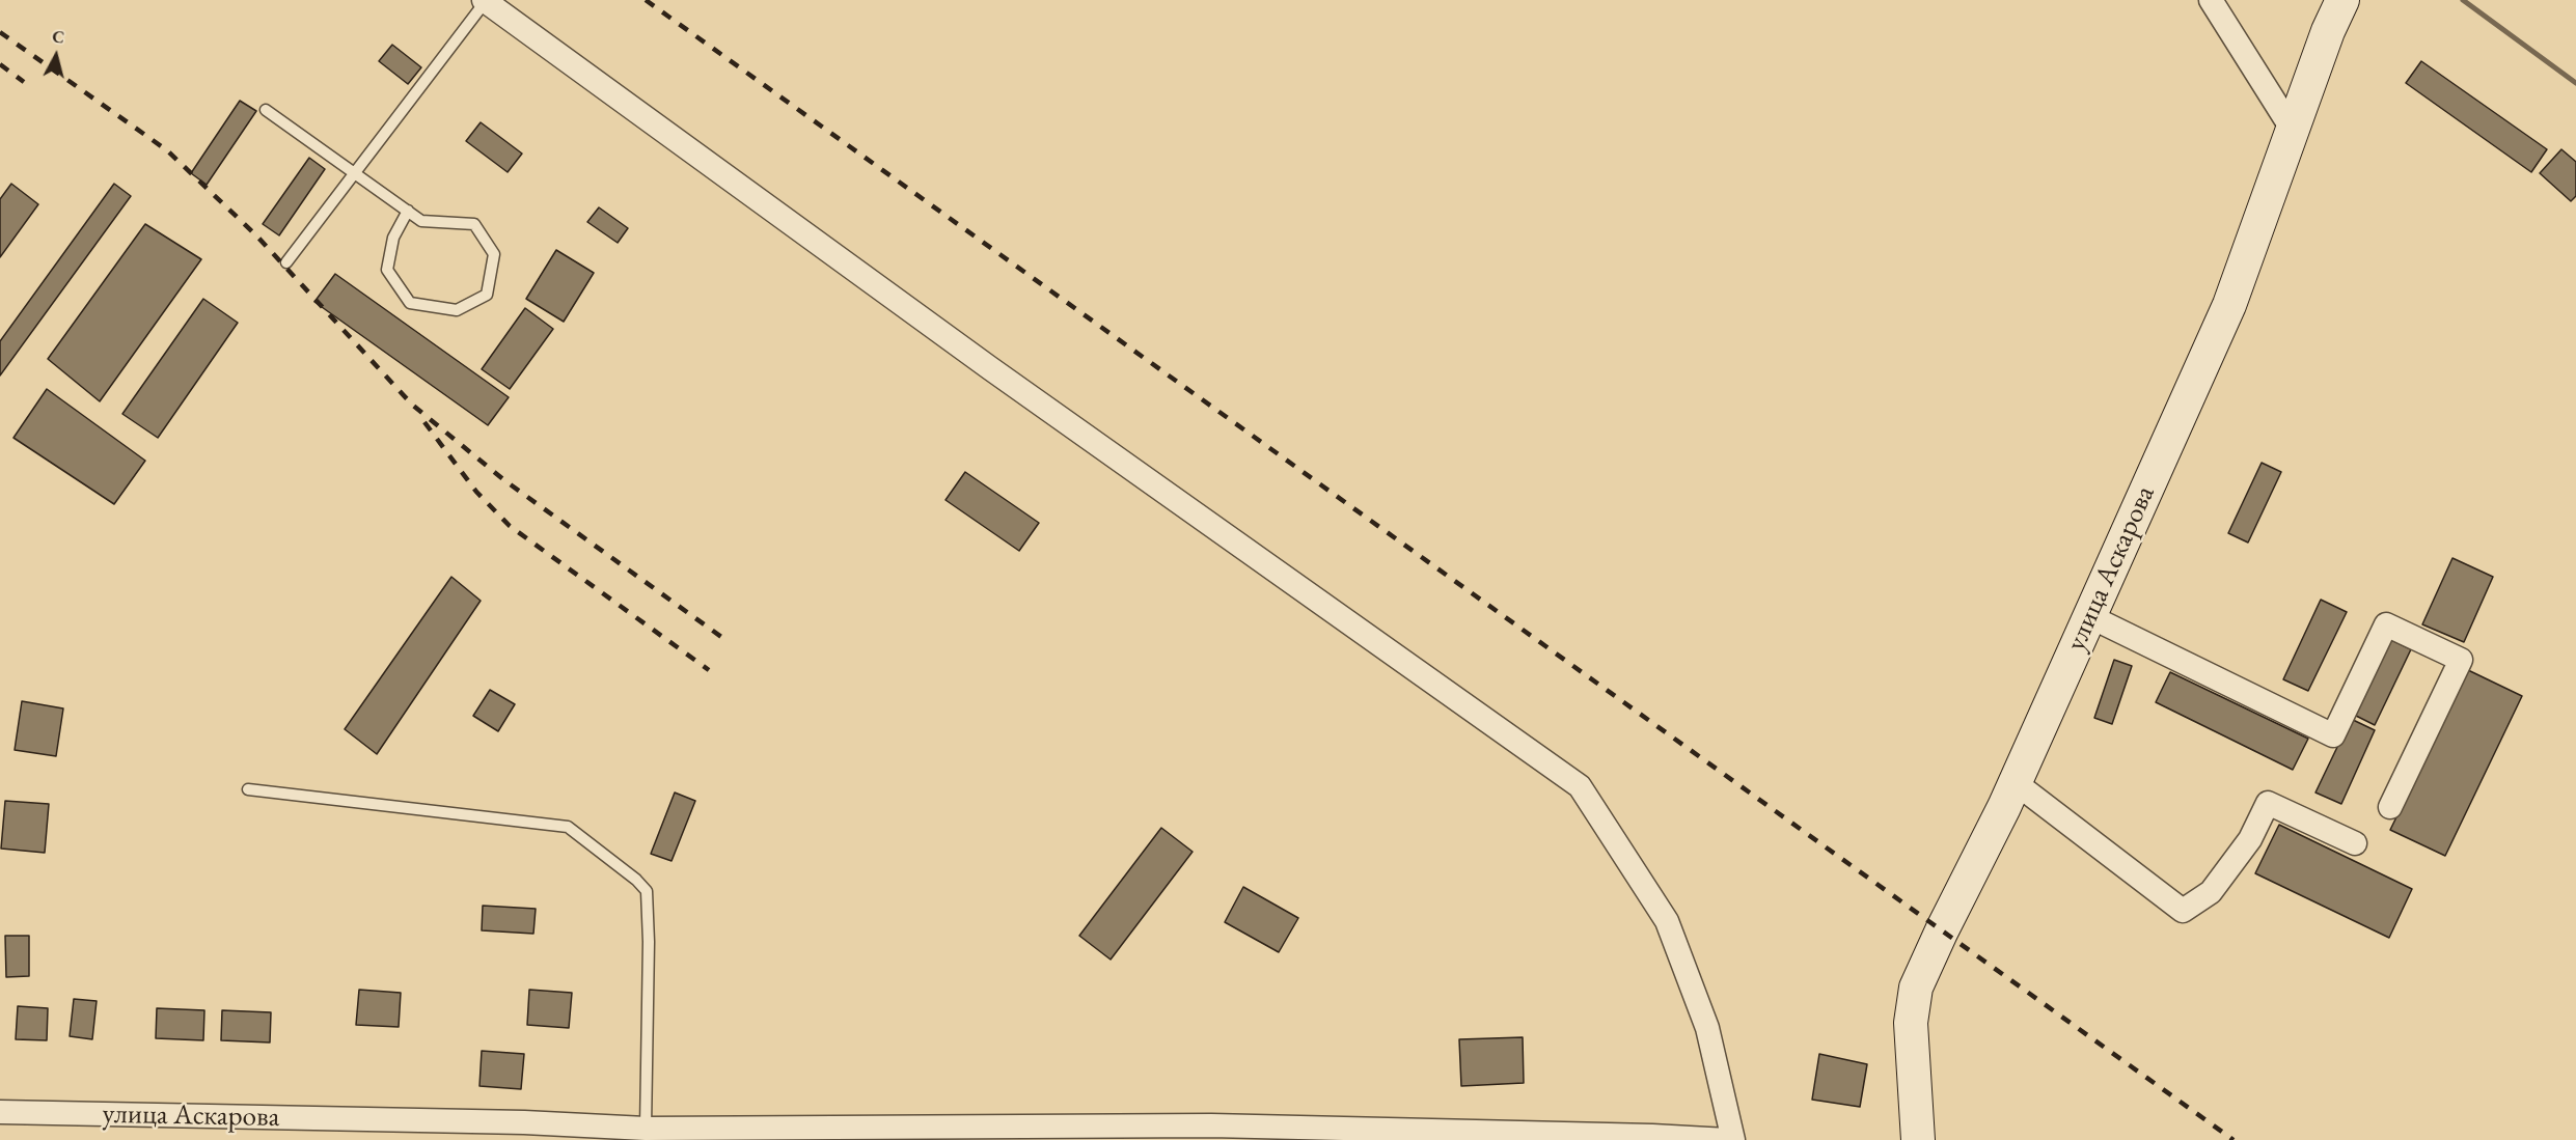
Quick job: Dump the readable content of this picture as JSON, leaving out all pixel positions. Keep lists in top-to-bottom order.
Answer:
{
  "streets": {
    "main road": ["улица Аскарова"]
  },
  "north": "top"
}
